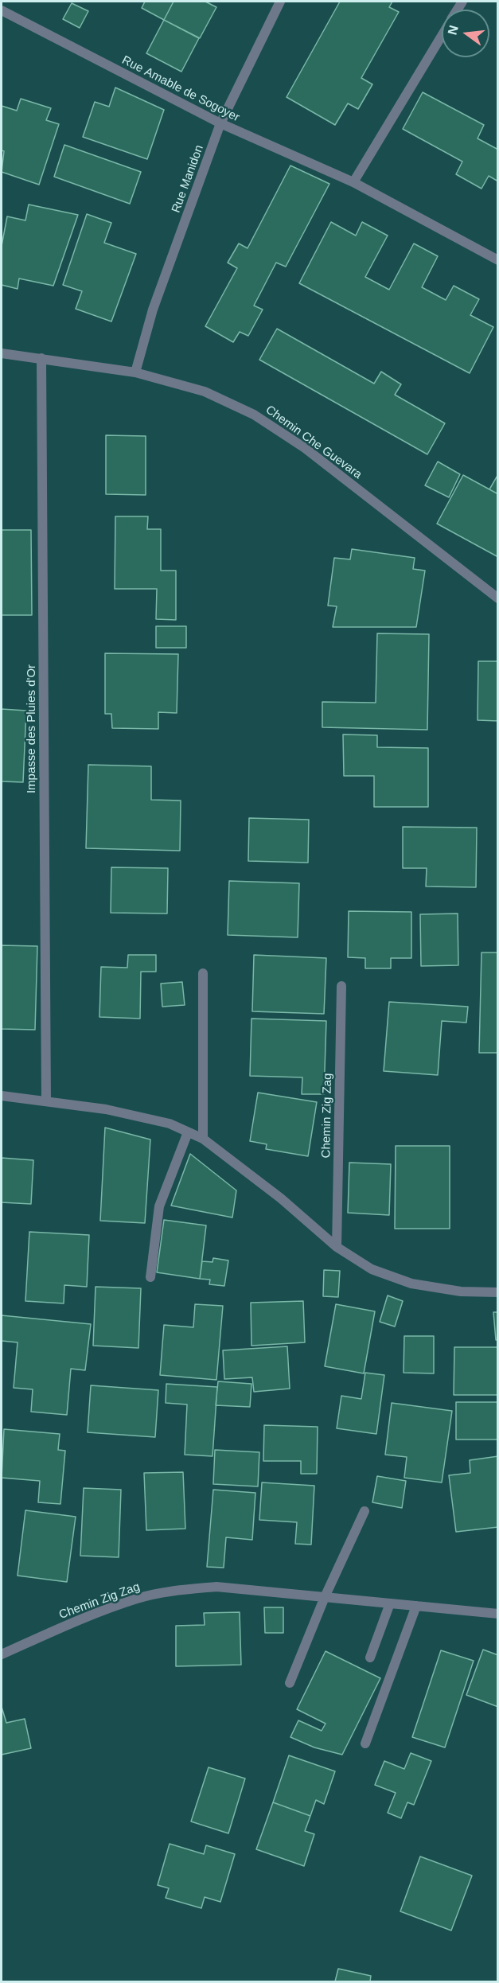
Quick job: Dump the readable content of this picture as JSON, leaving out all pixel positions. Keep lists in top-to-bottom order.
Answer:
{
  "streets": {
    "street": [
      "Rue Amable de Sogoyer",
      "Rue Manidon",
      "Chemin Che Guevara",
      "Impasse des Pluies d'Or",
      "Chemin Zig Zag"
    ]
  },
  "crossings": [
    ["Rue Amable de Sogoyer", "Rue Manidon"],
    ["Rue Manidon", "Chemin Che Guevara"],
    ["Chemin Che Guevara", "Impasse des Pluies d'Or"]
  ],
  "north": "left"
}
